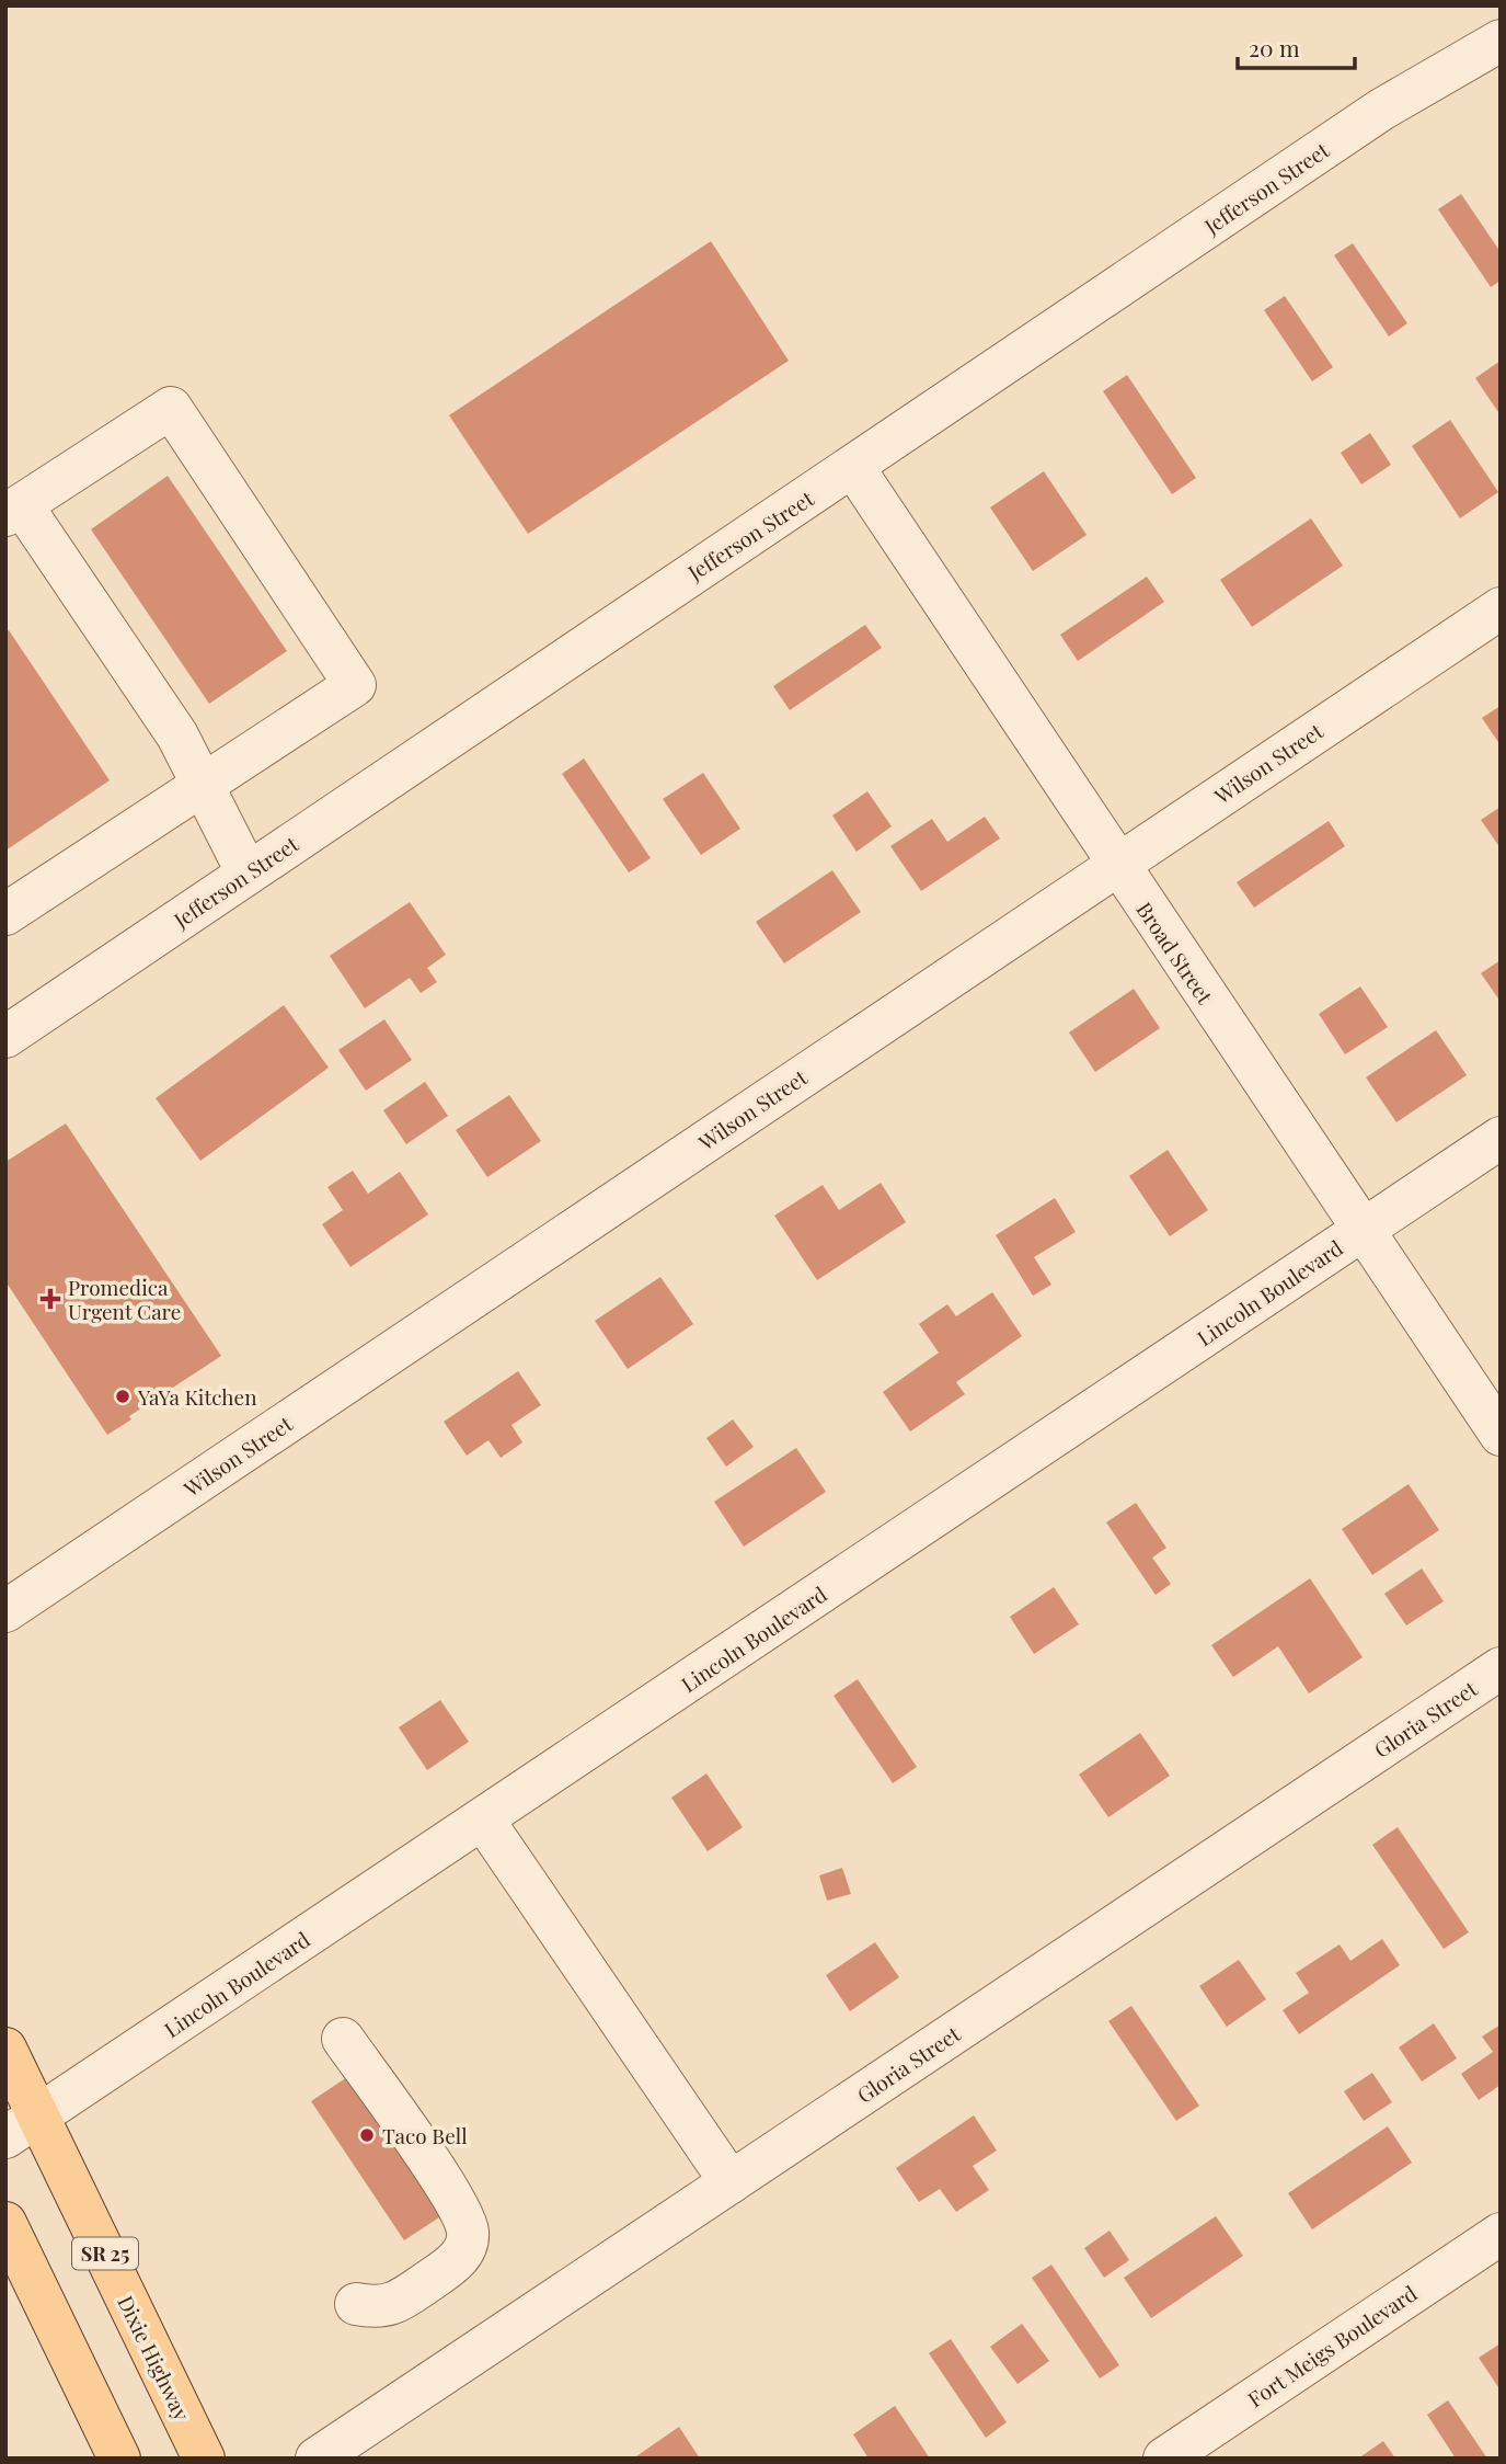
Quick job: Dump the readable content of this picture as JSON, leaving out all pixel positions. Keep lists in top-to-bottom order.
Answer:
{
  "streets": {
    "main road": ["SR 25", "Dixie Highway"],
    "street": [
      "Jefferson Street",
      "Wilson Street",
      "Broad Street",
      "Lincoln Boulevard",
      "Gloria Street",
      "Fort Meigs Boulevard"
    ]
  },
  "crossings": [
    ["Jefferson Street", "Broad Street"],
    ["Wilson Street", "Broad Street"],
    ["Broad Street", "Lincoln Boulevard"],
    ["Lincoln Boulevard", "Dixie Highway"]
  ],
  "places": {
    "health": ["Promedica Urgent Care"],
    "other": ["YaYa Kitchen", "Taco Bell"]
  },
  "scale_bar": "20 m"
}
